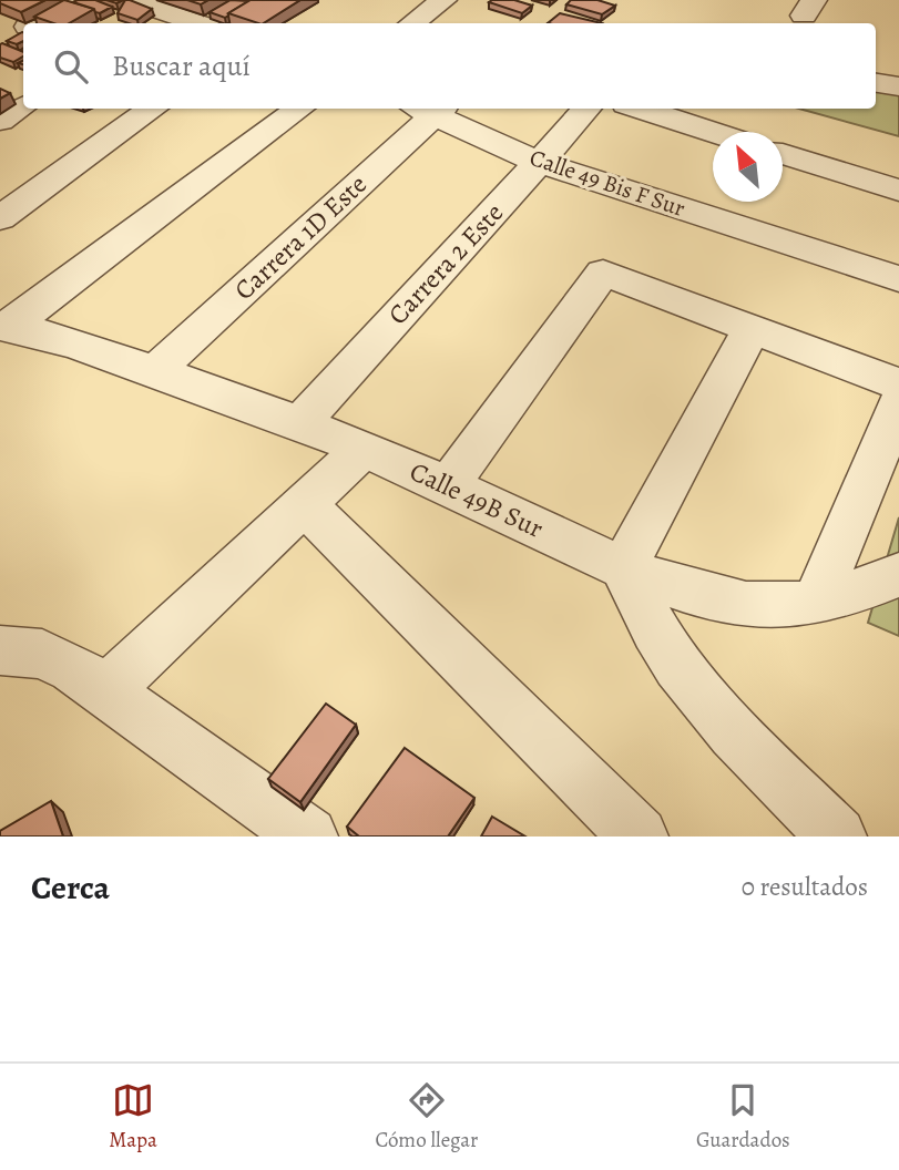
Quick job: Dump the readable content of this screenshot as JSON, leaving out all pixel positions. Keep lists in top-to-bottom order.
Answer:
{
  "streets": {
    "street": [
      "Calle 49 Bis F Sur",
      "Carrera 1D Este",
      "Carrera 2 Este",
      "Calle 49B Sur"
    ]
  },
  "crossings": [
    ["Calle 49 Bis F Sur", "Carrera 1D Este"],
    ["Calle 49 Bis F Sur", "Carrera 2 Este"],
    ["Carrera 1D Este", "Calle 49B Sur"],
    ["Carrera 2 Este", "Calle 49B Sur"]
  ],
  "north": "top left",
  "page": {
    "search": "Buscar aquí",
    "heading": ["Cerca", "0 resultados"],
    "nav": ["Mapa", "Cómo llegar", "Guardados"]
  }
}
